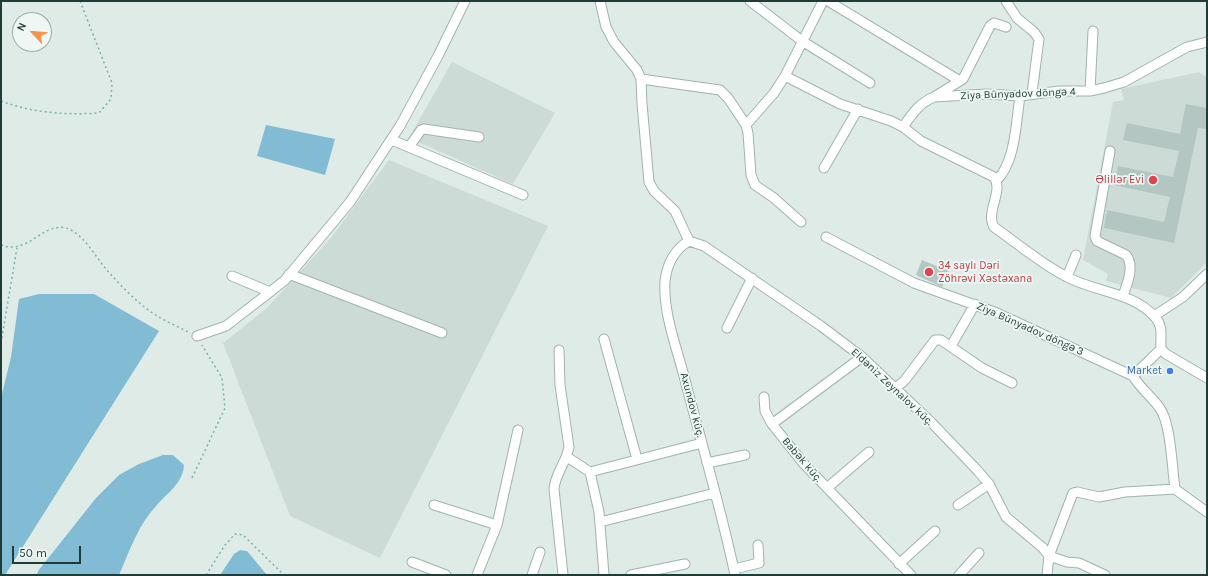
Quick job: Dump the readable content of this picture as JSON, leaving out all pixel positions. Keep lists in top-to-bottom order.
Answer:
{
  "streets": {
    "street": [
      "Ziya Bünyadov döngə 4",
      "Ziya Bünyadov döngə 3",
      "Eldəniz Zeynalov küç.",
      "Axundov küç.",
      "Babək küç."
    ]
  },
  "crossings": [
    ["Eldəniz Zeynalov küç.", "Axundov küç."]
  ],
  "places": ["Əlillər Evi", "34 saylı Dəri Zöhrəvi Xəstəxana", "Market"],
  "scale_bar": "50 m",
  "north": "top left"
}
